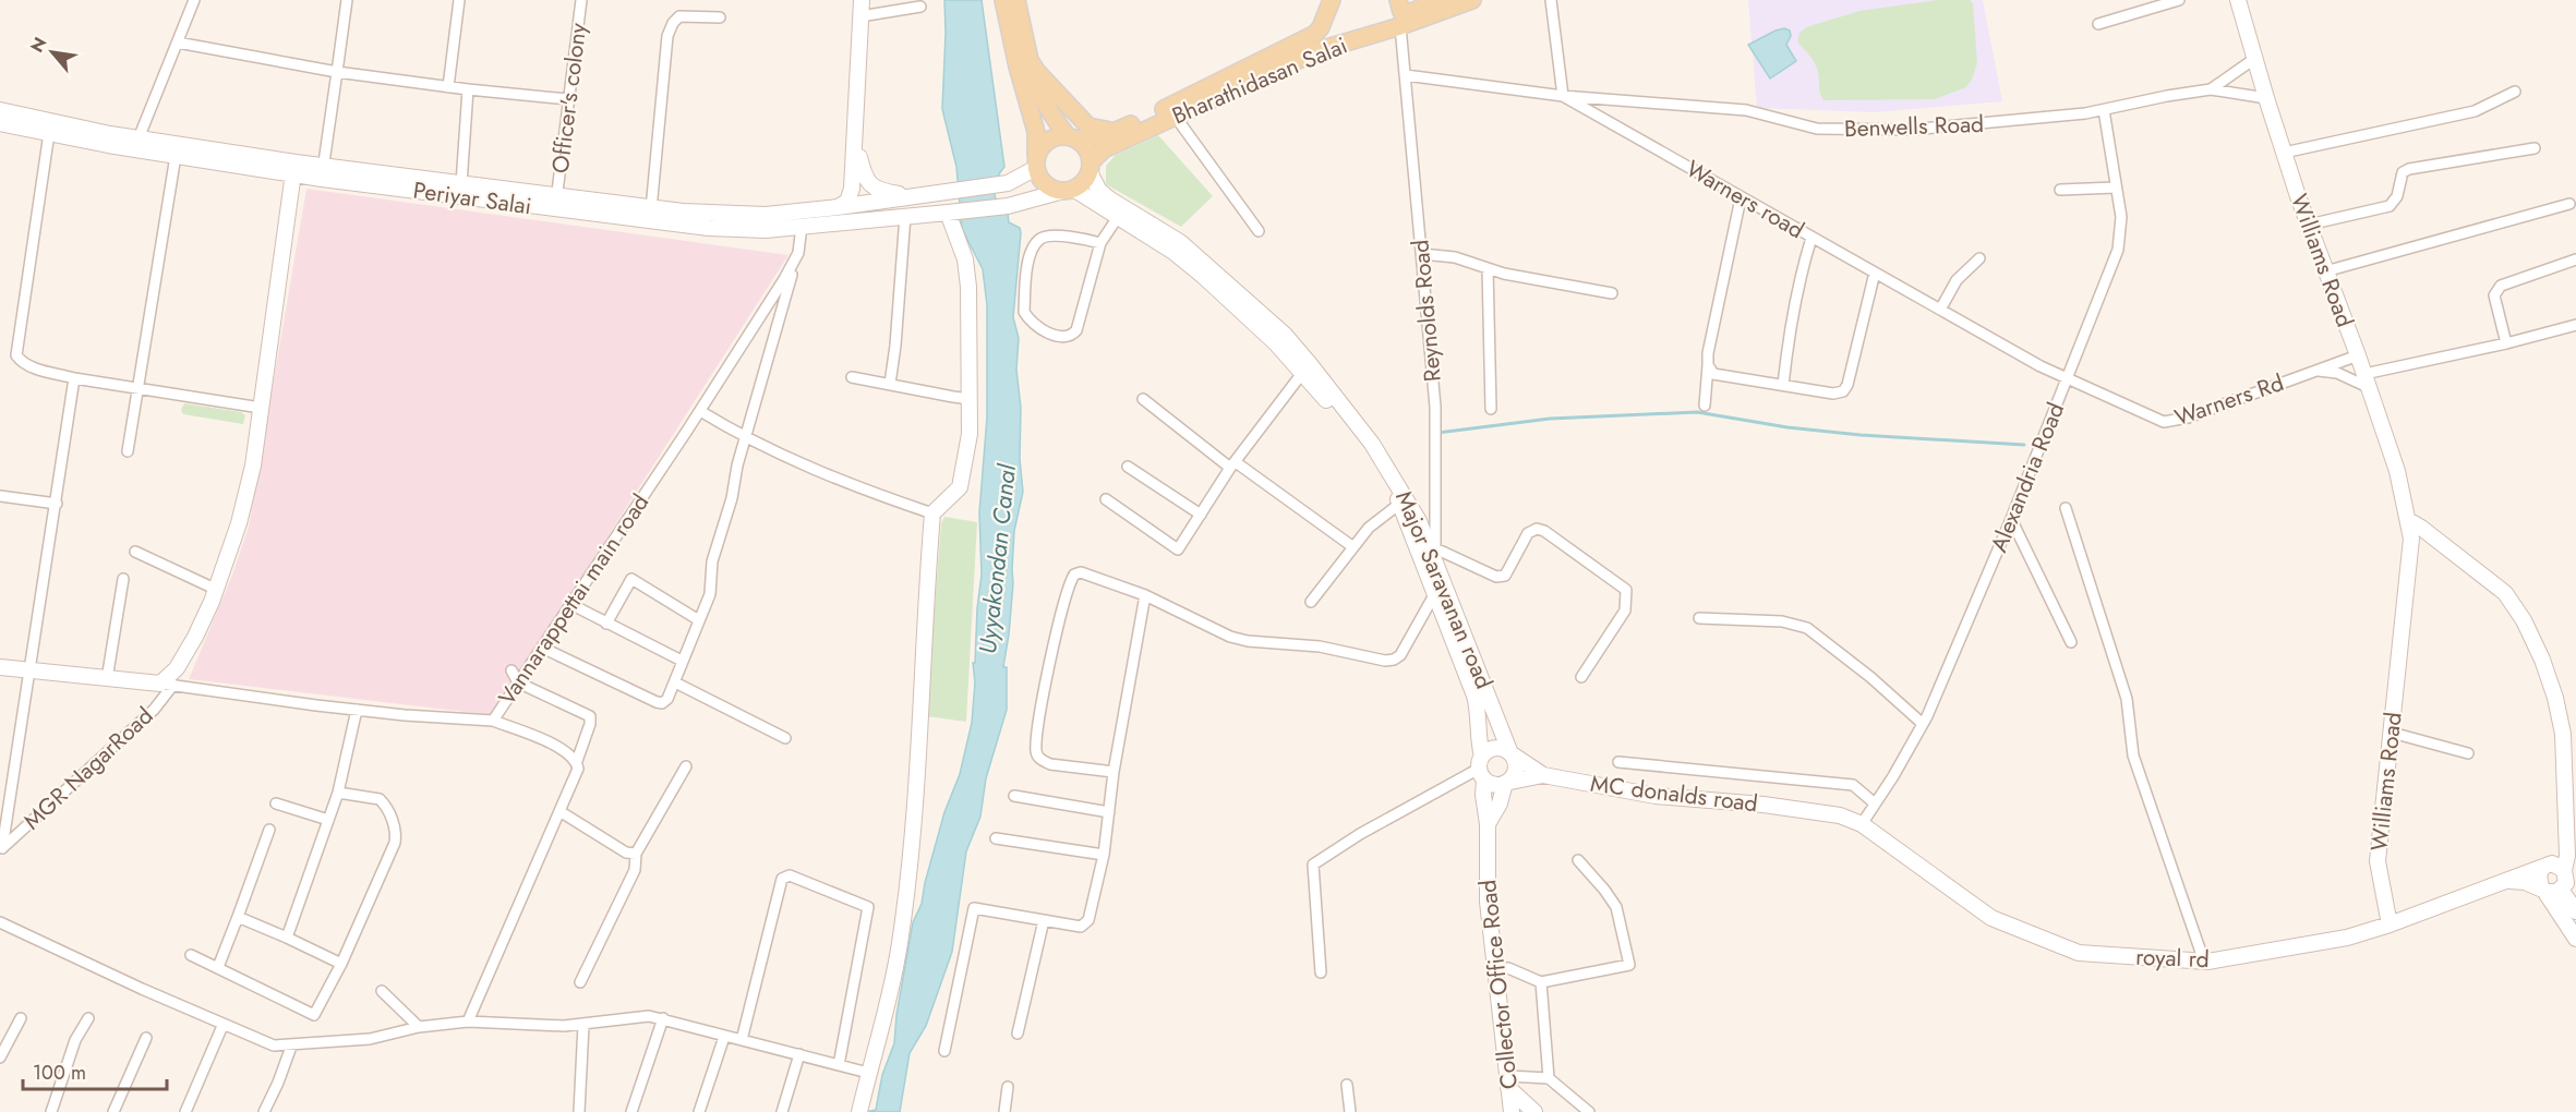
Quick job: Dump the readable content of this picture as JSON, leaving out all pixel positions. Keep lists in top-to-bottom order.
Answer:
{
  "streets": {
    "main road": [
      "Bharathidasan Salai",
      "Periyar Salai",
      "Williams Road",
      "Major Saravanan road",
      "MC donalds road",
      "royal rd",
      "Collector Office Road"
    ],
    "street": [
      "Officer's colony",
      "Benwells Road",
      "Warners road",
      "Reynolds Road",
      "Warners Rd",
      "Alexandria Road",
      "Vannarappettai main road",
      "MGR NagarRoad"
    ]
  },
  "crossings": [
    ["Bharathidasan Salai", "Periyar Salai"],
    ["Bharathidasan Salai", "Reynolds Road"],
    ["Bharathidasan Salai", "Major Saravanan road"],
    ["Officer's colony", "Periyar Salai"],
    ["Benwells Road", "Warners road"],
    ["Benwells Road", "Williams Road"],
    ["Benwells Road", "Alexandria Road"],
    ["Periyar Salai", "Major Saravanan road"],
    ["Periyar Salai", "Vannarappettai main road"],
    ["Warners road", "Reynolds Road"],
    ["Warners road", "Warners Rd"],
    ["Warners road", "Alexandria Road"],
    ["Williams Road", "Warners Rd"],
    ["Williams Road", "royal rd"],
    ["Reynolds Road", "Major Saravanan road"],
    ["Reynolds Road", "Collector Office Road"],
    ["Warners Rd", "Alexandria Road"],
    ["Alexandria Road", "MC donalds road"],
    ["Alexandria Road", "royal rd"],
    ["Major Saravanan road", "MC donalds road"],
    ["Major Saravanan road", "Collector Office Road"],
    ["Vannarappettai main road", "MGR NagarRoad"],
    ["MC donalds road", "royal rd"],
    ["MC donalds road", "Collector Office Road"]
  ],
  "water": ["Uyyakondan Canal"],
  "scale_bar": "100 m",
  "north": "top left"
}
